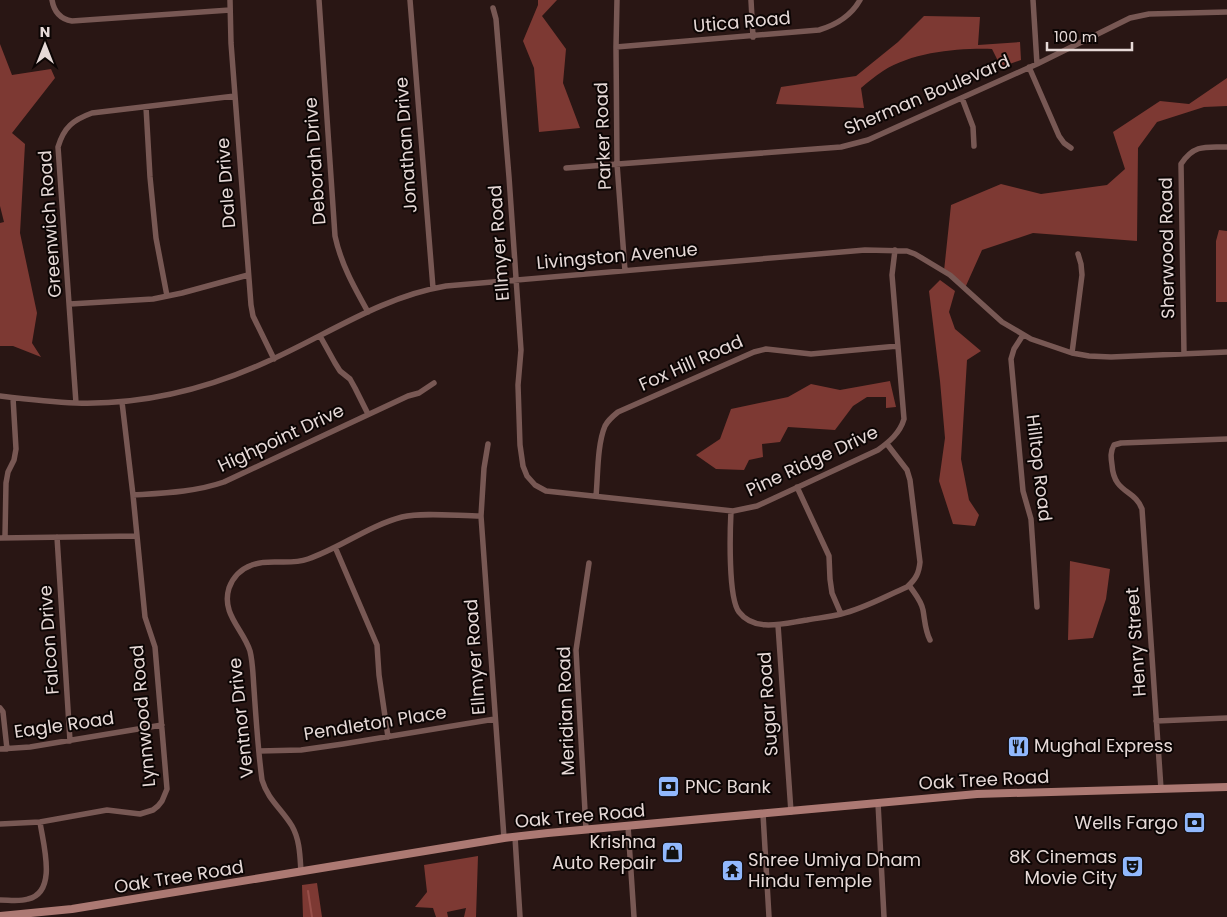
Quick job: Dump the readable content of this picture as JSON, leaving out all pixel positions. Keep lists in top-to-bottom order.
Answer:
{
  "streets": {
    "main road": ["Oak Tree Road"],
    "street": [
      "Utica Road",
      "Sherman Boulevard",
      "Parker Road",
      "Jonathan Drive",
      "Deborah Drive",
      "Dale Drive",
      "Greenwich Road",
      "Ellmyer Road",
      "Sherwood Road",
      "Livingston Avenue",
      "Fox Hill Road",
      "Highpoint Drive",
      "Pine Ridge Drive",
      "Hilltop Road",
      "Falcon Drive",
      "Henry Street",
      "Sugar Road",
      "Meridian Road",
      "Lynnwood Road",
      "Ventnor Drive",
      "Pendleton Place",
      "Eagle Road"
    ]
  },
  "crossings": [
    ["Utica Road", "Parker Road"],
    ["Sherman Boulevard", "Parker Road"],
    ["Parker Road", "Livingston Avenue"],
    ["Jonathan Drive", "Livingston Avenue"],
    ["Deborah Drive", "Livingston Avenue"],
    ["Dale Drive", "Greenwich Road"],
    ["Dale Drive", "Livingston Avenue"],
    ["Greenwich Road", "Livingston Avenue"],
    ["Ellmyer Road", "Livingston Avenue"],
    ["Ellmyer Road", "Pine Ridge Drive"],
    ["Ellmyer Road", "Ventnor Drive"],
    ["Ellmyer Road", "Pendleton Place"],
    ["Ellmyer Road", "Oak Tree Road"],
    ["Sherwood Road", "Livingston Avenue"],
    ["Livingston Avenue", "Pine Ridge Drive"],
    ["Livingston Avenue", "Hilltop Road"],
    ["Livingston Avenue", "Lynnwood Road"],
    ["Fox Hill Road", "Pine Ridge Drive"],
    ["Highpoint Drive", "Lynnwood Road"],
    ["Falcon Drive", "Eagle Road"],
    ["Henry Street", "Oak Tree Road"],
    ["Sugar Road", "Oak Tree Road"],
    ["Meridian Road", "Oak Tree Road"],
    ["Lynnwood Road", "Eagle Road"],
    ["Ventnor Drive", "Pendleton Place"],
    ["Ventnor Drive", "Oak Tree Road"]
  ],
  "places": {
    "restaurant": ["Mughal Express"],
    "bank": ["PNC Bank", "Wells Fargo"],
    "shop": ["Krishna Auto Repair"],
    "theatre": ["8K Cinemas Movie City"],
    "temple": ["Shree Umiya Dham Hindu Temple"]
  },
  "scale_bar": "100 m",
  "north": "top"
}
